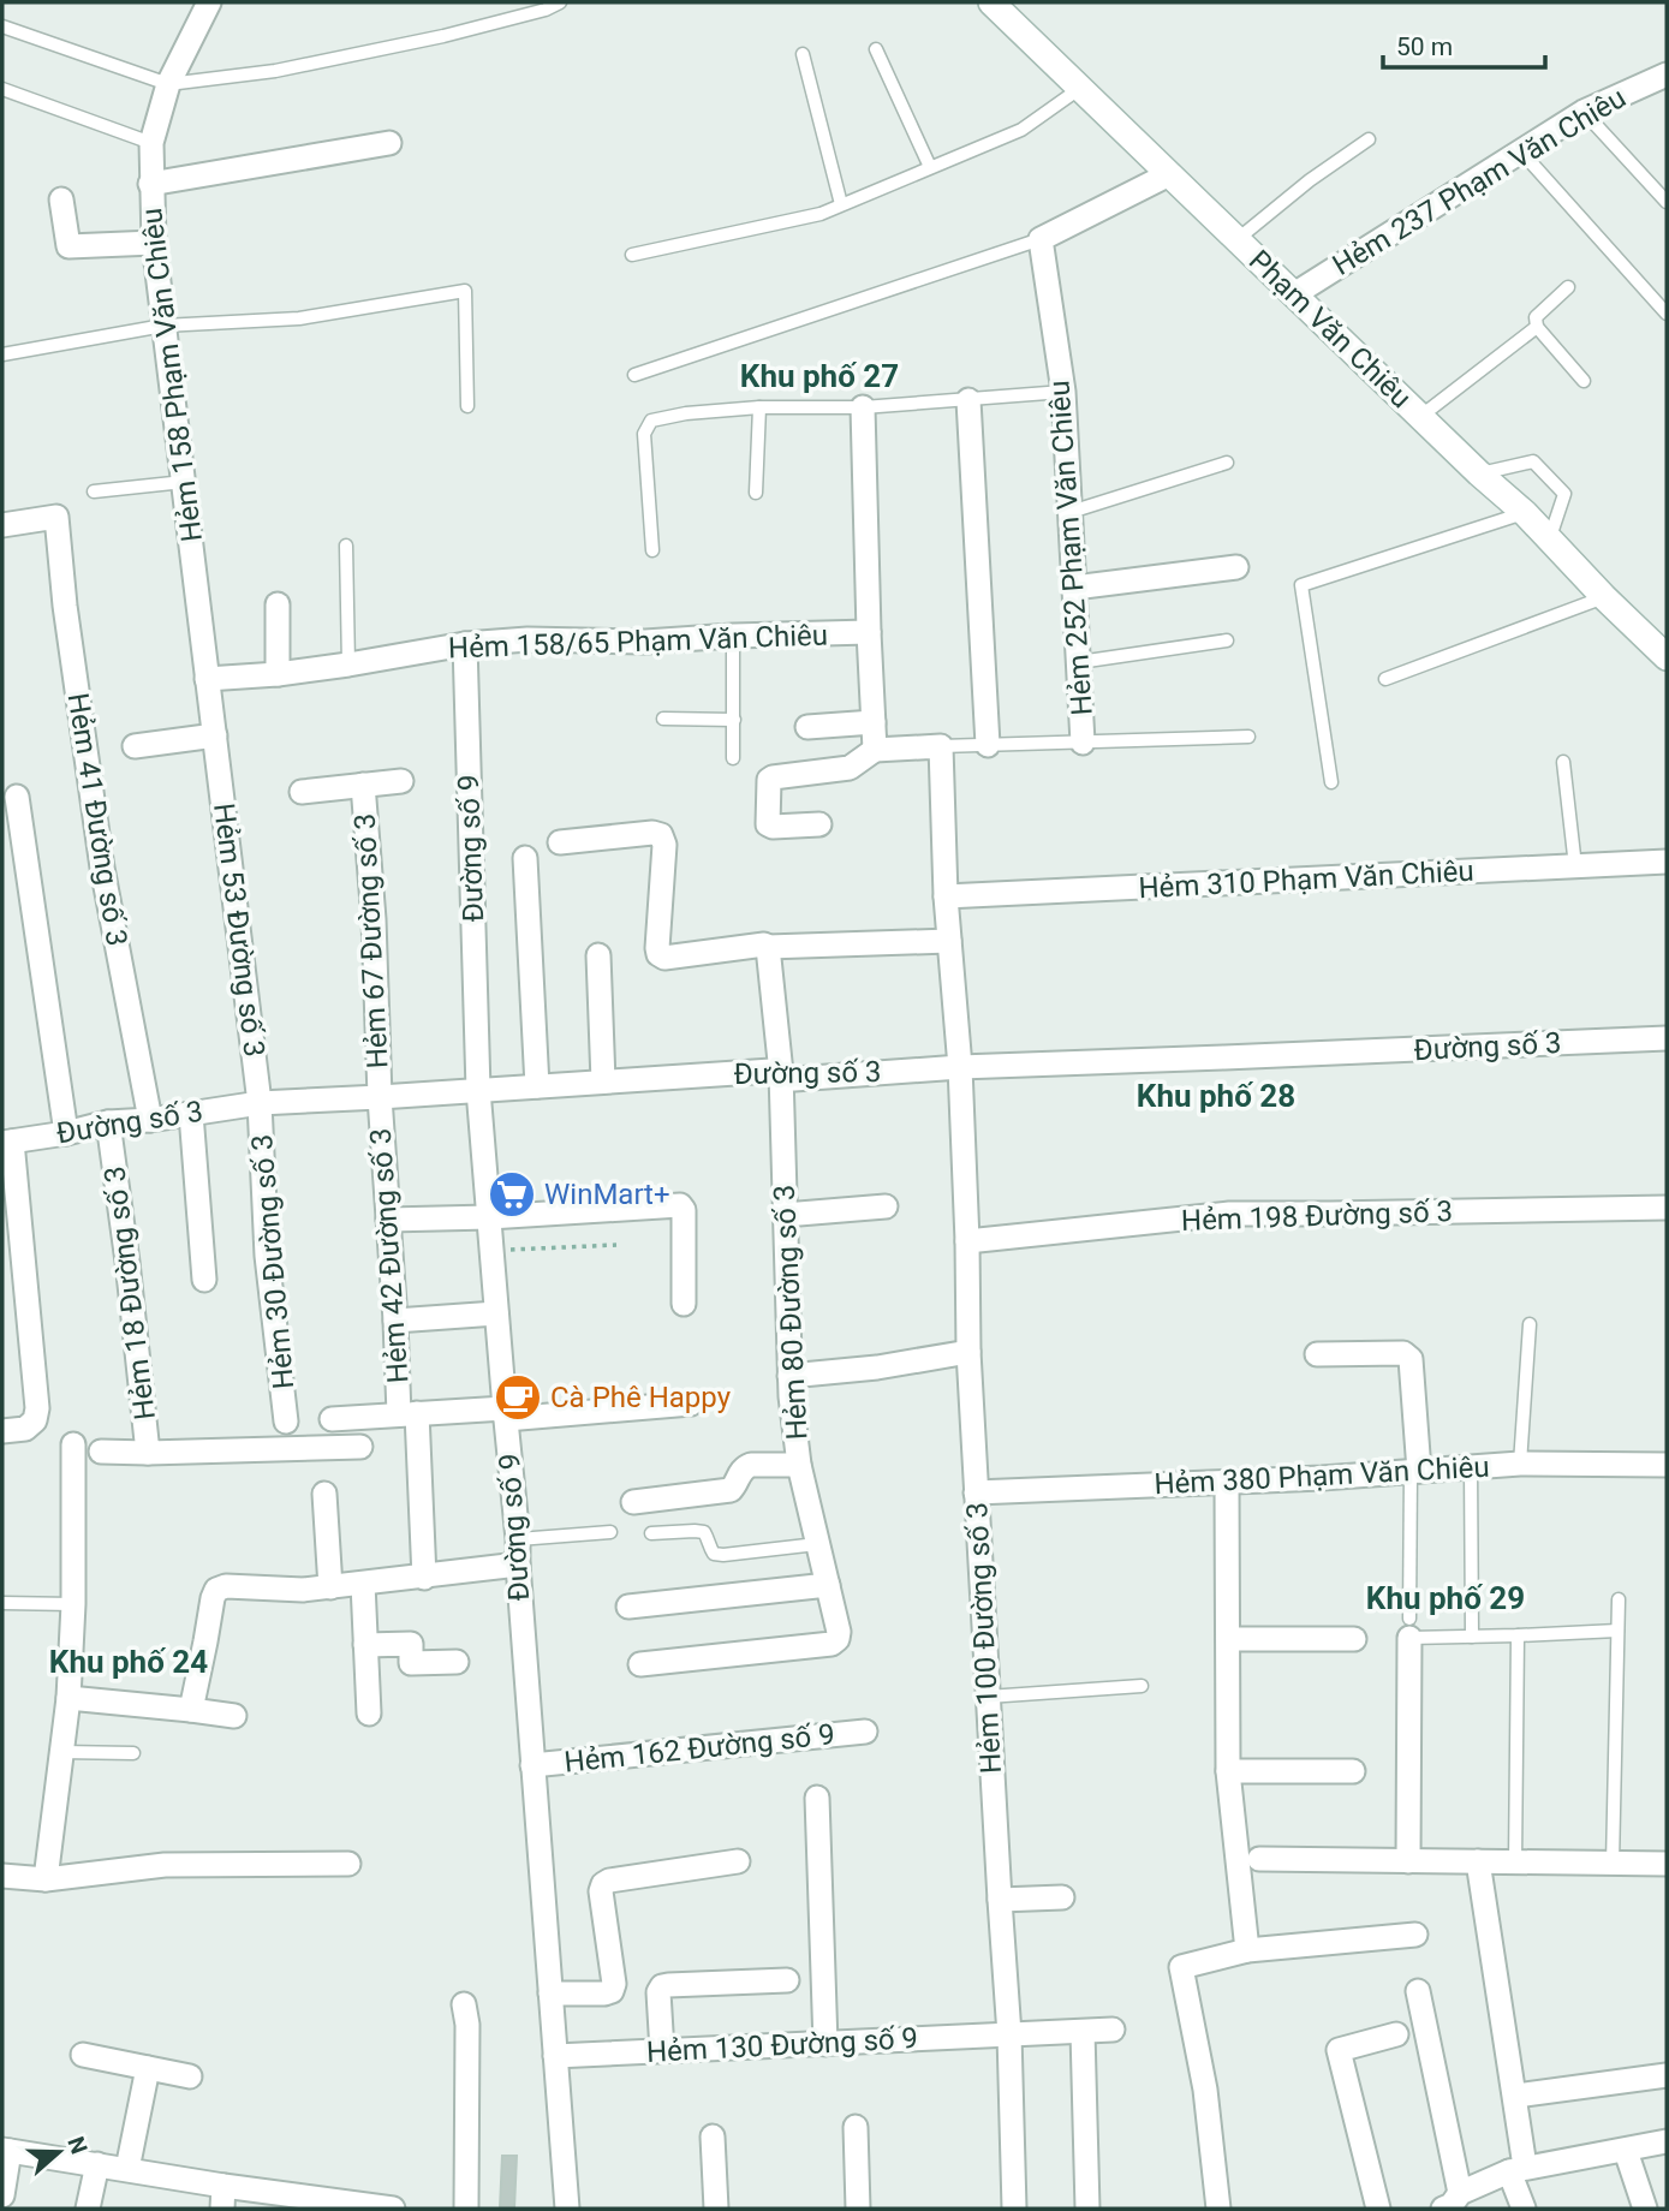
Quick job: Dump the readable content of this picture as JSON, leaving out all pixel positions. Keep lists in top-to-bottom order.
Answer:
{
  "streets": {
    "main road": ["Phạm Văn Chiêu"],
    "street": [
      "Hẻm 237 Phạm Văn Chiêu",
      "Hẻm 158 Phạm Văn Chiêu",
      "Hẻm 252 Phạm Văn Chiêu",
      "Hẻm 158/65 Phạm Văn Chiêu",
      "Hẻm 41 Đường số 3",
      "Đường số 9",
      "Hẻm 310 Phạm Văn Chiêu",
      "Hẻm 53 Đường số 3",
      "Hẻm 67 Đường số 3",
      "Đường số 3",
      "Hẻm 198 Đường số 3",
      "Hẻm 42 Đường số 3",
      "Hẻm 30 Đường số 3",
      "Hẻm 18 Đường số 3",
      "Hẻm 80 Đường số 3",
      "Hẻm 380 Phạm Văn Chiêu",
      "Hẻm 100 Đường số 3",
      "Hẻm 162 Đường số 9",
      "Hẻm 130 Đường số 9"
    ]
  },
  "crossings": [
    ["Hẻm 237 Phạm Văn Chiêu", "Phạm Văn Chiêu"],
    ["Hẻm 158 Phạm Văn Chiêu", "Hẻm 158/65 Phạm Văn Chiêu"],
    ["Hẻm 158 Phạm Văn Chiêu", "Hẻm 53 Đường số 3"],
    ["Hẻm 158/65 Phạm Văn Chiêu", "Đường số 9"],
    ["Hẻm 41 Đường số 3", "Đường số 3"],
    ["Đường số 9", "Đường số 3"],
    ["Đường số 9", "Hẻm 162 Đường số 9"],
    ["Đường số 9", "Hẻm 130 Đường số 9"],
    ["Hẻm 53 Đường số 3", "Đường số 3"],
    ["Hẻm 53 Đường số 3", "Hẻm 30 Đường số 3"],
    ["Hẻm 67 Đường số 3", "Đường số 3"],
    ["Hẻm 67 Đường số 3", "Hẻm 42 Đường số 3"],
    ["Đường số 3", "Hẻm 42 Đường số 3"],
    ["Đường số 3", "Hẻm 30 Đường số 3"],
    ["Đường số 3", "Hẻm 18 Đường số 3"],
    ["Đường số 3", "Hẻm 80 Đường số 3"],
    ["Đường số 3", "Hẻm 100 Đường số 3"],
    ["Hẻm 198 Đường số 3", "Hẻm 100 Đường số 3"],
    ["Hẻm 380 Phạm Văn Chiêu", "Hẻm 100 Đường số 3"],
    ["Hẻm 100 Đường số 3", "Hẻm 130 Đường số 9"]
  ],
  "districts": [
    "Khu phố 27",
    "Khu phố 28",
    "Khu phố 29",
    "Khu phố 24"
  ],
  "places": {
    "supermarket": ["WinMart+"],
    "cafe": ["Cà Phê Happy"]
  },
  "scale_bar": "50 m",
  "north": "right"
}
